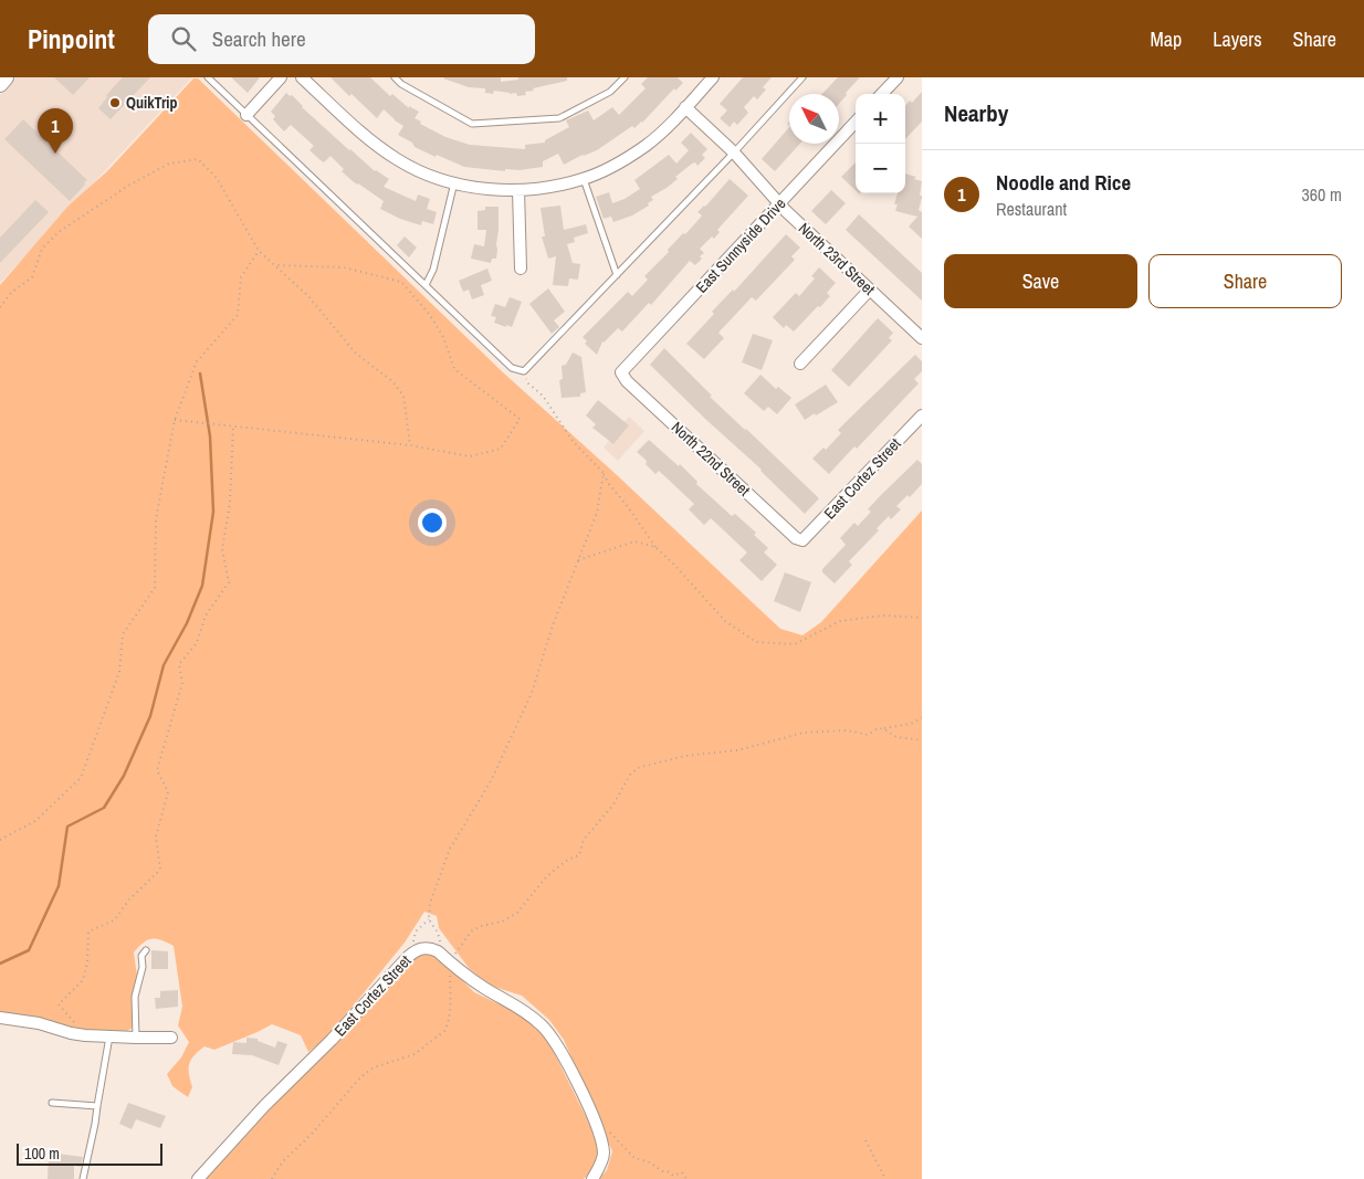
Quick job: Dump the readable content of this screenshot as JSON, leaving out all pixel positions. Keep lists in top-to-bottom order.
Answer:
{
  "streets": {
    "street": [
      "East Sunnyside Drive",
      "North 23rd Street",
      "North 22nd Street",
      "East Cortez Street"
    ]
  },
  "crossings": [
    ["East Sunnyside Drive", "North 23rd Street"],
    ["East Sunnyside Drive", "North 22nd Street"],
    ["North 22nd Street", "East Cortez Street"]
  ],
  "places": ["QuikTrip"],
  "scale_bar": "100 m",
  "north": "top left",
  "page": {
    "header": "Pinpoint",
    "search": "Search here",
    "nav": ["Map", "Layers", "Share"],
    "heading": "Nearby",
    "map_buttons": ["+", "−"],
    "pins": "1",
    "list": [
      {
        "mark": "1",
        "name": "Noodle and Rice",
        "note": "Restaurant",
        "value": "360 m"
      }
    ],
    "buttons": ["Save", "Share"],
    "scale": "100 m"
  }
}
